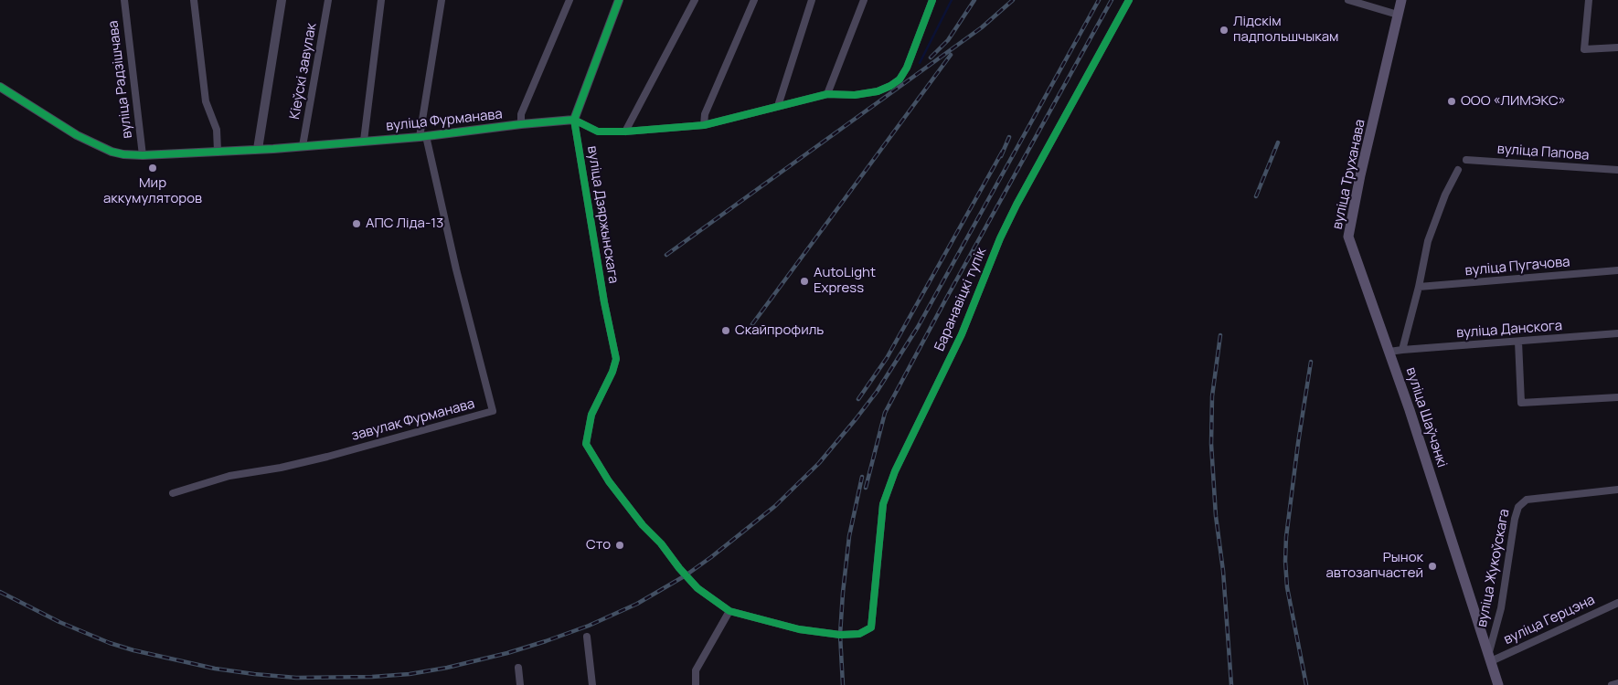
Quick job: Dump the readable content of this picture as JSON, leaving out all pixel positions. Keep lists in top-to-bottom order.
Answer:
{
  "streets": {
    "main road": ["вуліца Труханава", "вуліца Шаўчэнкі"],
    "street": [
      "Кіеўскі завулак",
      "вуліца Радзішчава",
      "вуліца Фурманава",
      "вуліца Папова",
      "вуліца Дзяржынскага",
      "вуліца Пугачова",
      "Баранавіцкі тупік",
      "вуліца Данскога",
      "завулак Фурманава",
      "вуліца Жукоўскага",
      "вуліца Герцэна"
    ]
  },
  "crossings": [
    ["Кіеўскі завулак", "вуліца Фурманава"],
    ["вуліца Радзішчава", "вуліца Фурманава"],
    ["вуліца Фурманава", "вуліца Дзяржынскага"],
    ["вуліца Фурманава", "завулак Фурманава"],
    ["вуліца Труханава", "вуліца Шаўчэнкі"],
    ["вуліца Дзяржынскага", "Баранавіцкі тупік"],
    ["вуліца Пугачова", "вуліца Шаўчэнкі"],
    ["вуліца Данскога", "вуліца Шаўчэнкі"],
    ["вуліца Шаўчэнкі", "вуліца Жукоўскага"],
    ["вуліца Шаўчэнкі", "вуліца Герцэна"],
    ["вуліца Жукоўскага", "вуліца Герцэна"]
  ],
  "places": [
    "Лідскім падпольшчыкам",
    "ООО «ЛИМЭКС»",
    "Мир аккумуляторов",
    "АПС Ліда-13",
    "AutoLight Express",
    "Скайпрофиль",
    "Сто",
    "Рынок автозапчастей"
  ]
}
